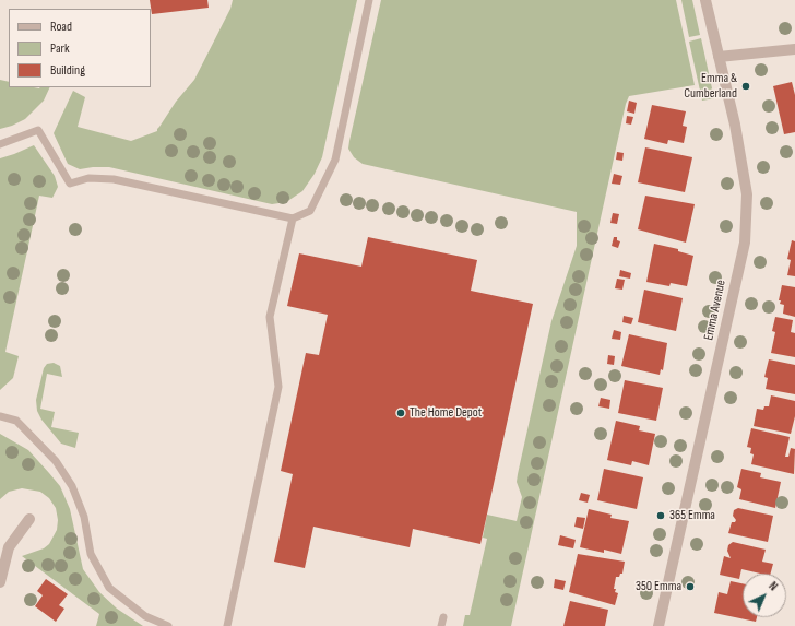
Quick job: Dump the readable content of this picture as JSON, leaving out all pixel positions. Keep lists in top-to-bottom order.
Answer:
{
  "streets": {
    "street": ["Emma Avenue"]
  },
  "places": [
    "Emma & Cumberland",
    "The Home Depot",
    "365 Emma",
    "350 Emma"
  ],
  "legend": ["Road", "Park", "Building"],
  "north": "top right"
}
